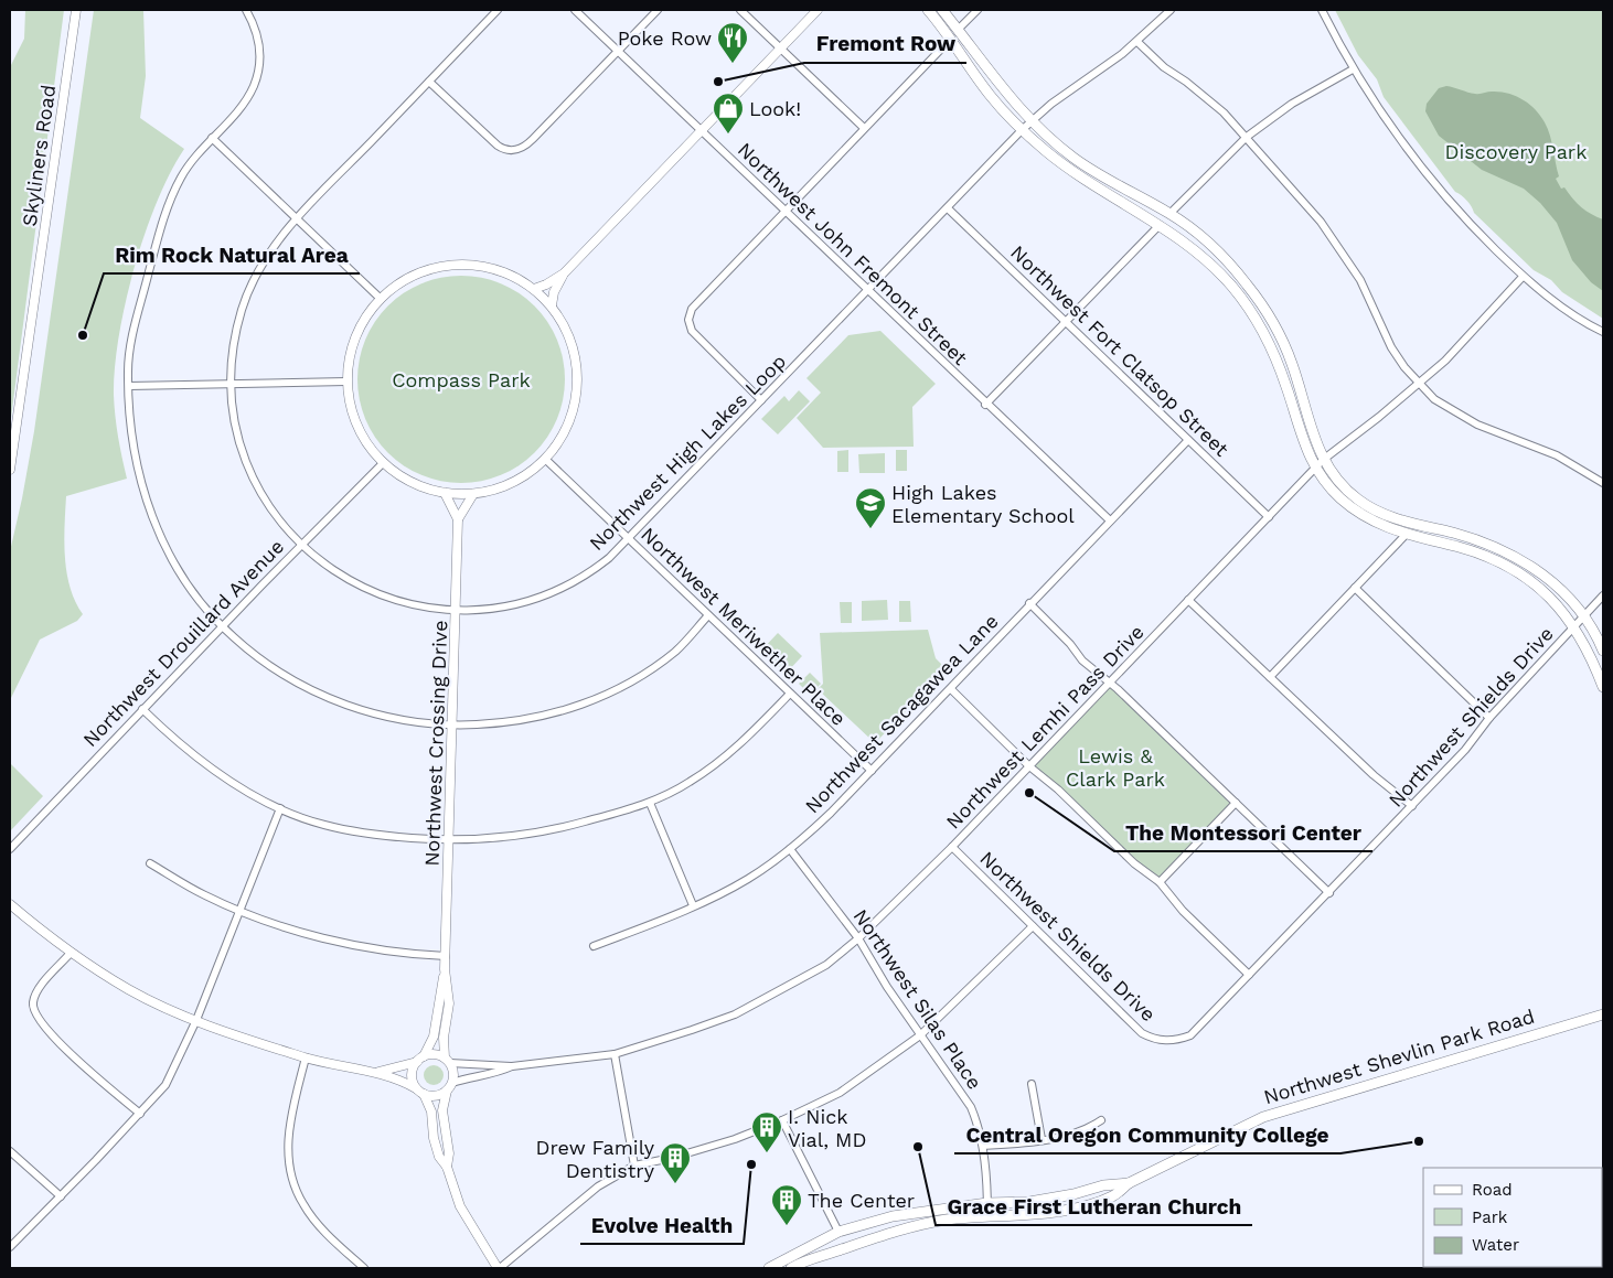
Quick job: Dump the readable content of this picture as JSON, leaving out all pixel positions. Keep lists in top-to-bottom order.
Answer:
{
  "streets": {
    "main road": ["Northwest Shevlin Park Road"],
    "street": [
      "Skyliners Road",
      "Northwest John Fremont Street",
      "Northwest Fort Clatsop Street",
      "Northwest High Lakes Loop",
      "Northwest Meriwether Place",
      "Northwest Drouillard Avenue",
      "Northwest Sacagawea Lane",
      "Northwest Shields Drive",
      "Northwest Lemhi Pass Drive",
      "Northwest Crossing Drive",
      "Northwest Silas Place"
    ]
  },
  "crossings": [
    ["Northwest John Fremont Street", "Northwest High Lakes Loop"],
    ["Northwest John Fremont Street", "Northwest Sacagawea Lane"],
    ["Northwest Fort Clatsop Street", "Northwest High Lakes Loop"],
    ["Northwest Fort Clatsop Street", "Northwest Sacagawea Lane"],
    ["Northwest Fort Clatsop Street", "Northwest Lemhi Pass Drive"],
    ["Northwest High Lakes Loop", "Northwest Meriwether Place"],
    ["Northwest High Lakes Loop", "Northwest Drouillard Avenue"],
    ["Northwest High Lakes Loop", "Northwest Crossing Drive"],
    ["Northwest Meriwether Place", "Northwest Sacagawea Lane"],
    ["Northwest Sacagawea Lane", "Northwest Silas Place"],
    ["Northwest Shields Drive", "Northwest Lemhi Pass Drive"],
    ["Northwest Lemhi Pass Drive", "Northwest Crossing Drive"],
    ["Northwest Lemhi Pass Drive", "Northwest Silas Place"],
    ["Northwest Silas Place", "Northwest Shevlin Park Road"]
  ],
  "parks": ["Discovery Park", "Compass Park", "Lewis & Clark Park"],
  "places": {
    "restaurant": ["Poke Row"],
    "other": [
      "Fremont Row",
      "Rim Rock Natural Area",
      "The Montessori Center",
      "Central Oregon Community College",
      "Grace First Lutheran Church",
      "Evolve Health"
    ],
    "shop": ["Look!"],
    "school or university": ["High Lakes Elementary School"],
    "building": ["I. Nick Vial, MD", "Drew Family Dentistry", "The Center"]
  },
  "legend": ["Road", "Park", "Water"]
}
